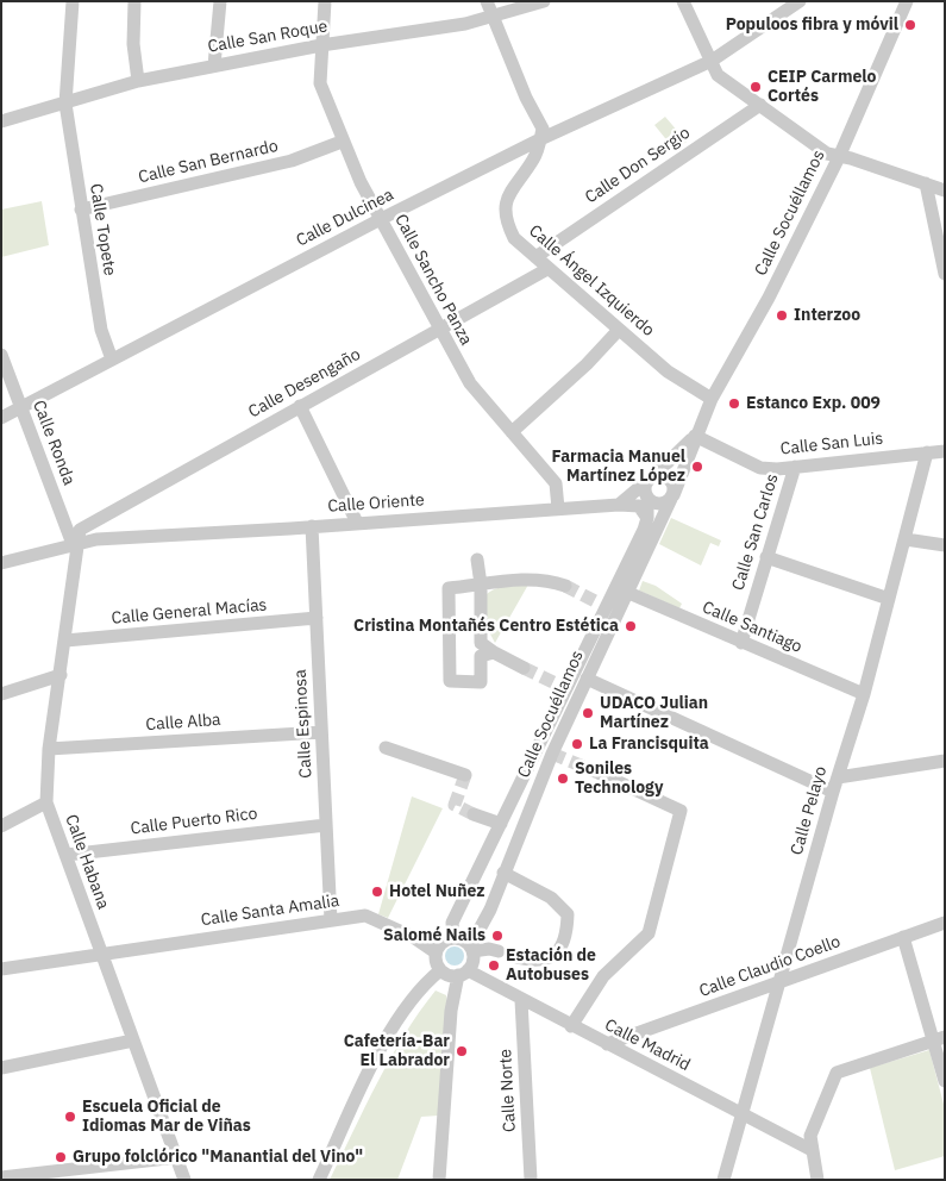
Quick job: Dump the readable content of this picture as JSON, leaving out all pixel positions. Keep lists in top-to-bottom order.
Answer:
{
  "streets": {
    "street": [
      "Calle San Roque",
      "Calle San Bernardo",
      "Calle Don Sergio",
      "Calle Socuéllamos",
      "Calle Dulcinea",
      "Calle Topete",
      "Calle Sancho Panza",
      "Calle Ángel Izquierdo",
      "Calle Desengaño",
      "Calle Ronda",
      "Calle San Luis",
      "Calle Oriente",
      "Calle San Carlos",
      "Calle General Macías",
      "Calle Santiago",
      "Calle Alba",
      "Calle Espinosa",
      "Calle Pelayo",
      "Calle Puerto Rico",
      "Calle Habana",
      "Calle Santa Amalia",
      "Calle Claudio Coello",
      "Calle Madrid",
      "Calle Norte"
    ]
  },
  "crossings": [
    ["Calle San Roque", "Calle Topete"],
    ["Calle San Roque", "Calle Sancho Panza"],
    ["Calle San Bernardo", "Calle Topete"],
    ["Calle San Bernardo", "Calle Sancho Panza"],
    ["Calle Don Sergio", "Calle Ángel Izquierdo"],
    ["Calle Socuéllamos", "Calle Ángel Izquierdo"],
    ["Calle Socuéllamos", "Calle San Luis"],
    ["Calle Socuéllamos", "Calle Santiago"],
    ["Calle Socuéllamos", "Calle Santa Amalia"],
    ["Calle Socuéllamos", "Calle Madrid"],
    ["Calle Dulcinea", "Calle Topete"],
    ["Calle Dulcinea", "Calle Sancho Panza"],
    ["Calle Dulcinea", "Calle Ángel Izquierdo"],
    ["Calle Dulcinea", "Calle Ronda"],
    ["Calle Sancho Panza", "Calle Desengaño"],
    ["Calle Sancho Panza", "Calle Oriente"],
    ["Calle Ángel Izquierdo", "Calle Desengaño"],
    ["Calle Desengaño", "Calle Ronda"],
    ["Calle Desengaño", "Calle Oriente"],
    ["Calle Desengaño", "Calle Habana"],
    ["Calle Ronda", "Calle Oriente"],
    ["Calle Ronda", "Calle Habana"],
    ["Calle San Luis", "Calle San Carlos"],
    ["Calle San Luis", "Calle Pelayo"],
    ["Calle Oriente", "Calle Espinosa"],
    ["Calle Oriente", "Calle Habana"],
    ["Calle San Carlos", "Calle Santiago"],
    ["Calle General Macías", "Calle Espinosa"],
    ["Calle General Macías", "Calle Habana"],
    ["Calle Santiago", "Calle Pelayo"],
    ["Calle Alba", "Calle Espinosa"],
    ["Calle Alba", "Calle Habana"],
    ["Calle Espinosa", "Calle Puerto Rico"],
    ["Calle Espinosa", "Calle Santa Amalia"],
    ["Calle Pelayo", "Calle Claudio Coello"],
    ["Calle Pelayo", "Calle Madrid"],
    ["Calle Puerto Rico", "Calle Habana"],
    ["Calle Habana", "Calle Santa Amalia"],
    ["Calle Santa Amalia", "Calle Madrid"],
    ["Calle Claudio Coello", "Calle Madrid"],
    ["Calle Madrid", "Calle Norte"]
  ],
  "places": [
    "Populoos fibra y móvil",
    "CEIP Carmelo Cortés",
    "Interzoo",
    "Estanco Exp. 009",
    "Farmacia Manuel Martínez López",
    "Cristina Montañés Centro Estética",
    "UDACO Julian Martínez",
    "La Francisquita",
    "Soniles Technology",
    "Hotel Nuñez",
    "Salomé Nails",
    "Estación de Autobuses",
    "Cafetería-Bar El Labrador",
    "Escuela Oficial de Idiomas Mar de Viñas",
    "Grupo folclórico \"Manantial del Vino\""
  ]
}
